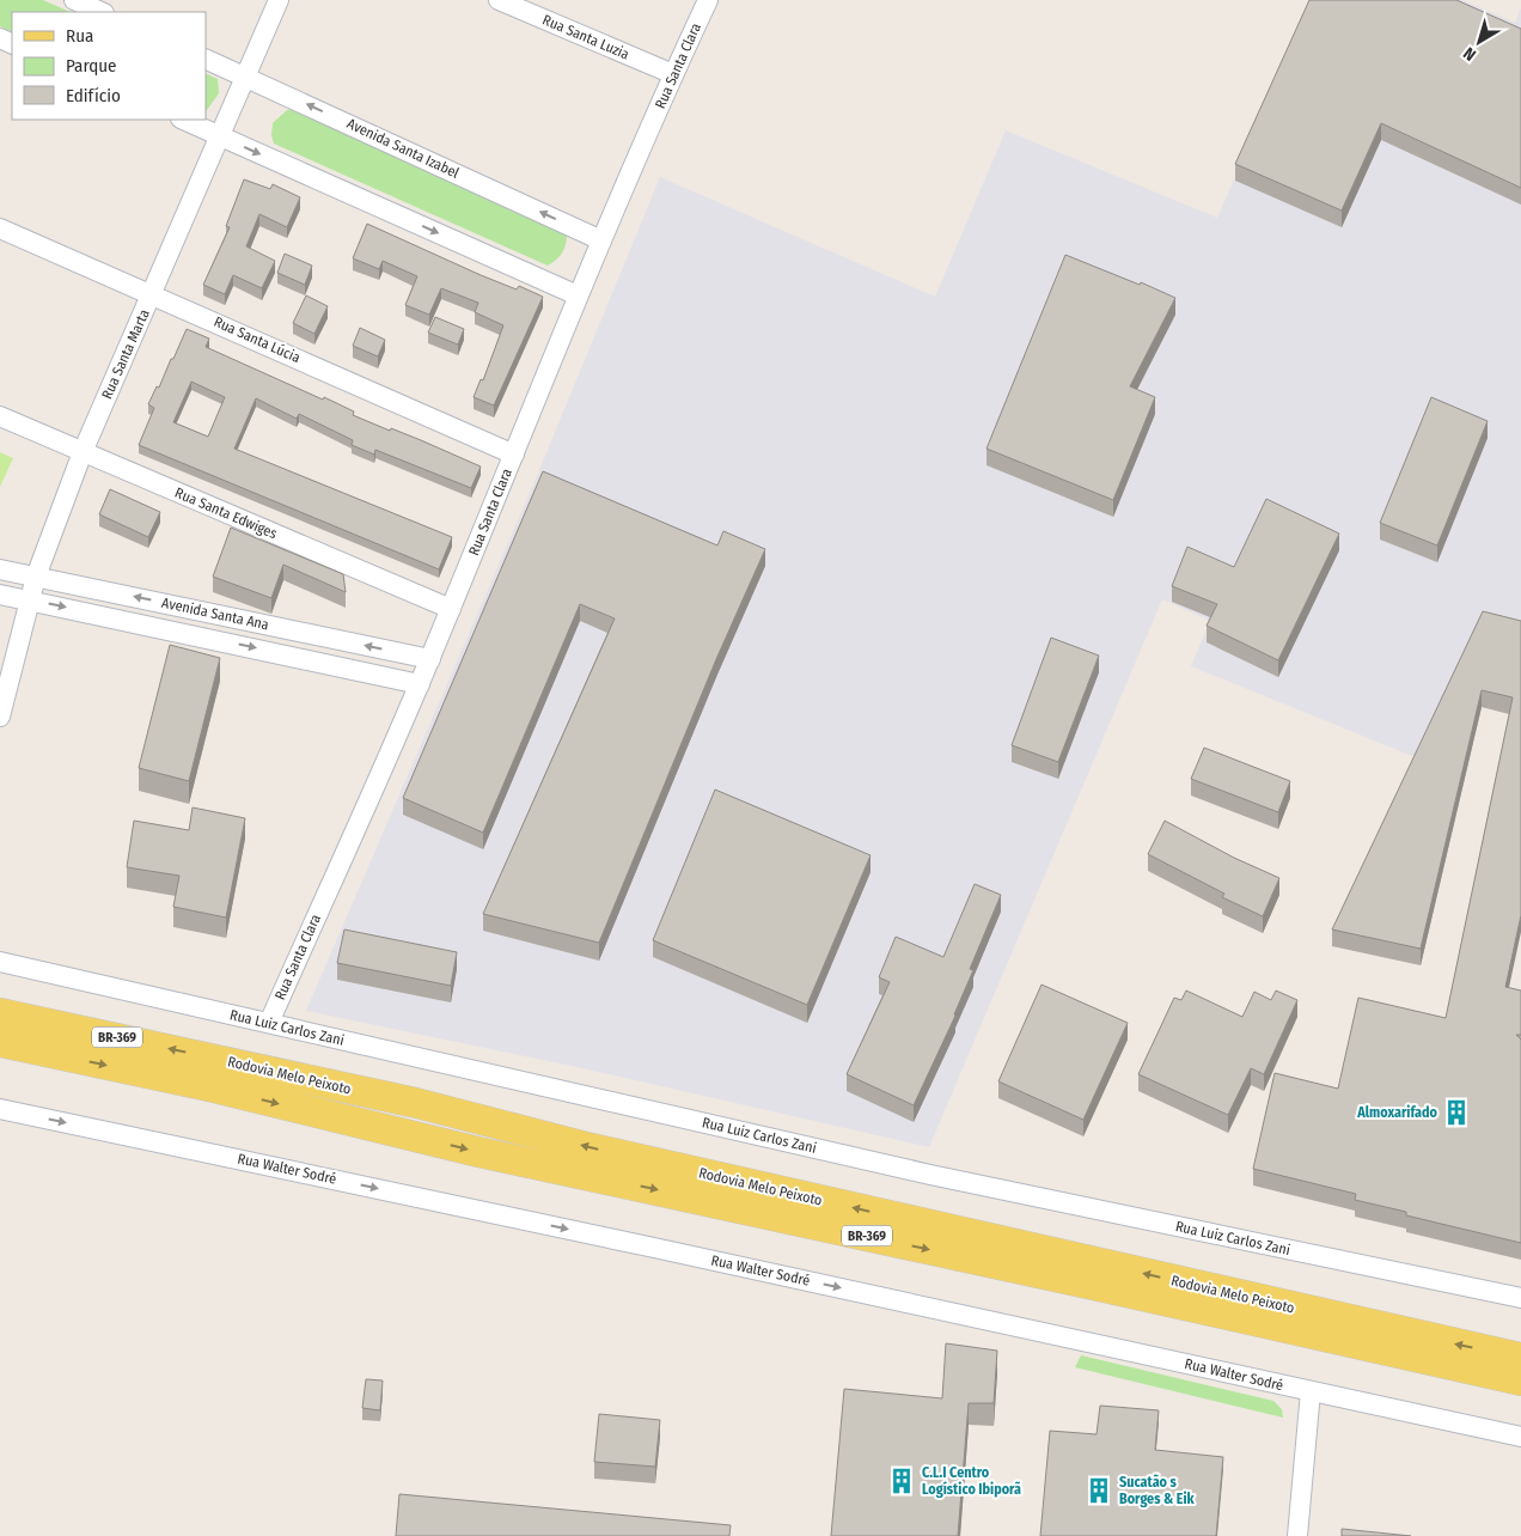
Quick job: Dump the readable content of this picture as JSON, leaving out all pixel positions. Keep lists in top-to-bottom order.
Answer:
{
  "streets": {
    "main road": ["BR-369", "Rodovia Melo Peixoto"],
    "street": [
      "Rua Santa Luzia",
      "Rua Santa Clara",
      "Avenida Santa Izabel",
      "Rua Santa Lúcia",
      "Rua Santa Marta",
      "Rua Santa Edwiges",
      "Avenida Santa Ana",
      "Rua Luiz Carlos Zani",
      "Rua Walter Sodré"
    ]
  },
  "crossings": [
    ["Rua Santa Luzia", "Rua Santa Clara"],
    ["Rua Santa Clara", "Avenida Santa Izabel"],
    ["Rua Santa Clara", "Rua Santa Lúcia"],
    ["Rua Santa Clara", "Rua Santa Edwiges"],
    ["Rua Santa Clara", "Avenida Santa Ana"],
    ["Rua Santa Clara", "Rua Luiz Carlos Zani"],
    ["Avenida Santa Izabel", "Rua Santa Marta"],
    ["Rua Santa Lúcia", "Rua Santa Marta"],
    ["Rua Santa Marta", "Rua Santa Edwiges"],
    ["Rua Santa Marta", "Avenida Santa Ana"]
  ],
  "one_way": ["Rua Walter Sodré"],
  "places": {
    "building": ["Almoxarifado", "C.L.I Centro Logístico Ibiporã", "Sucatão s Borges & Eik"]
  },
  "legend": ["Rua", "Parque", "Edifício"],
  "north": "bottom left"
}
